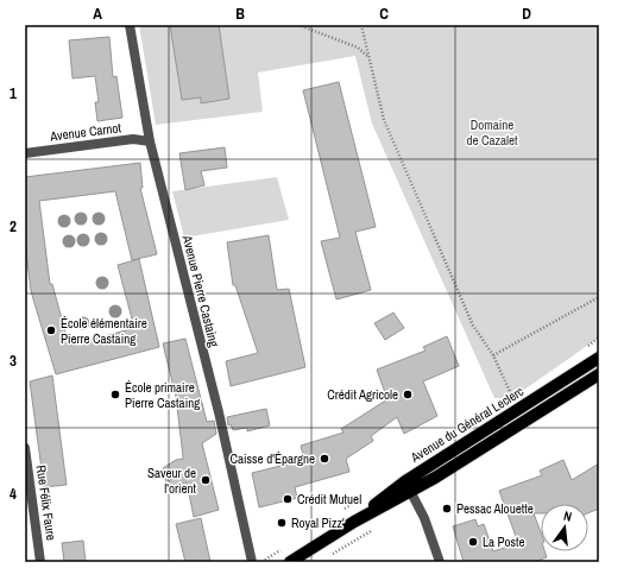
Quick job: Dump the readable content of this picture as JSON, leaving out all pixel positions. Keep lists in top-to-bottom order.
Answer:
{
  "streets": {
    "main road": ["Avenue du Général Leclerc"],
    "street": ["Avenue Carnot", "Avenue Pierre Castaing", "Rue Félix Faure"]
  },
  "crossings": [
    ["Avenue Carnot", "Avenue Pierre Castaing"]
  ],
  "parks": ["Domaine de Cazalet"],
  "places": [
    "École élémentaire Pierre Castaing",
    "École primaire Pierre Castaing",
    "Crédit Agricole",
    "Caisse d'Épargne",
    "Saveur de l'orient",
    "Crédit Mutuel",
    "Pessac Alouette",
    "Royal Pizz'",
    "La Poste"
  ],
  "north": "top",
  "grid": {
    "columns": [
      "A",
      "B",
      "C",
      "D"
    ],
    "rows": [
      "1",
      "2",
      "3",
      "4"
    ]
  }
}
